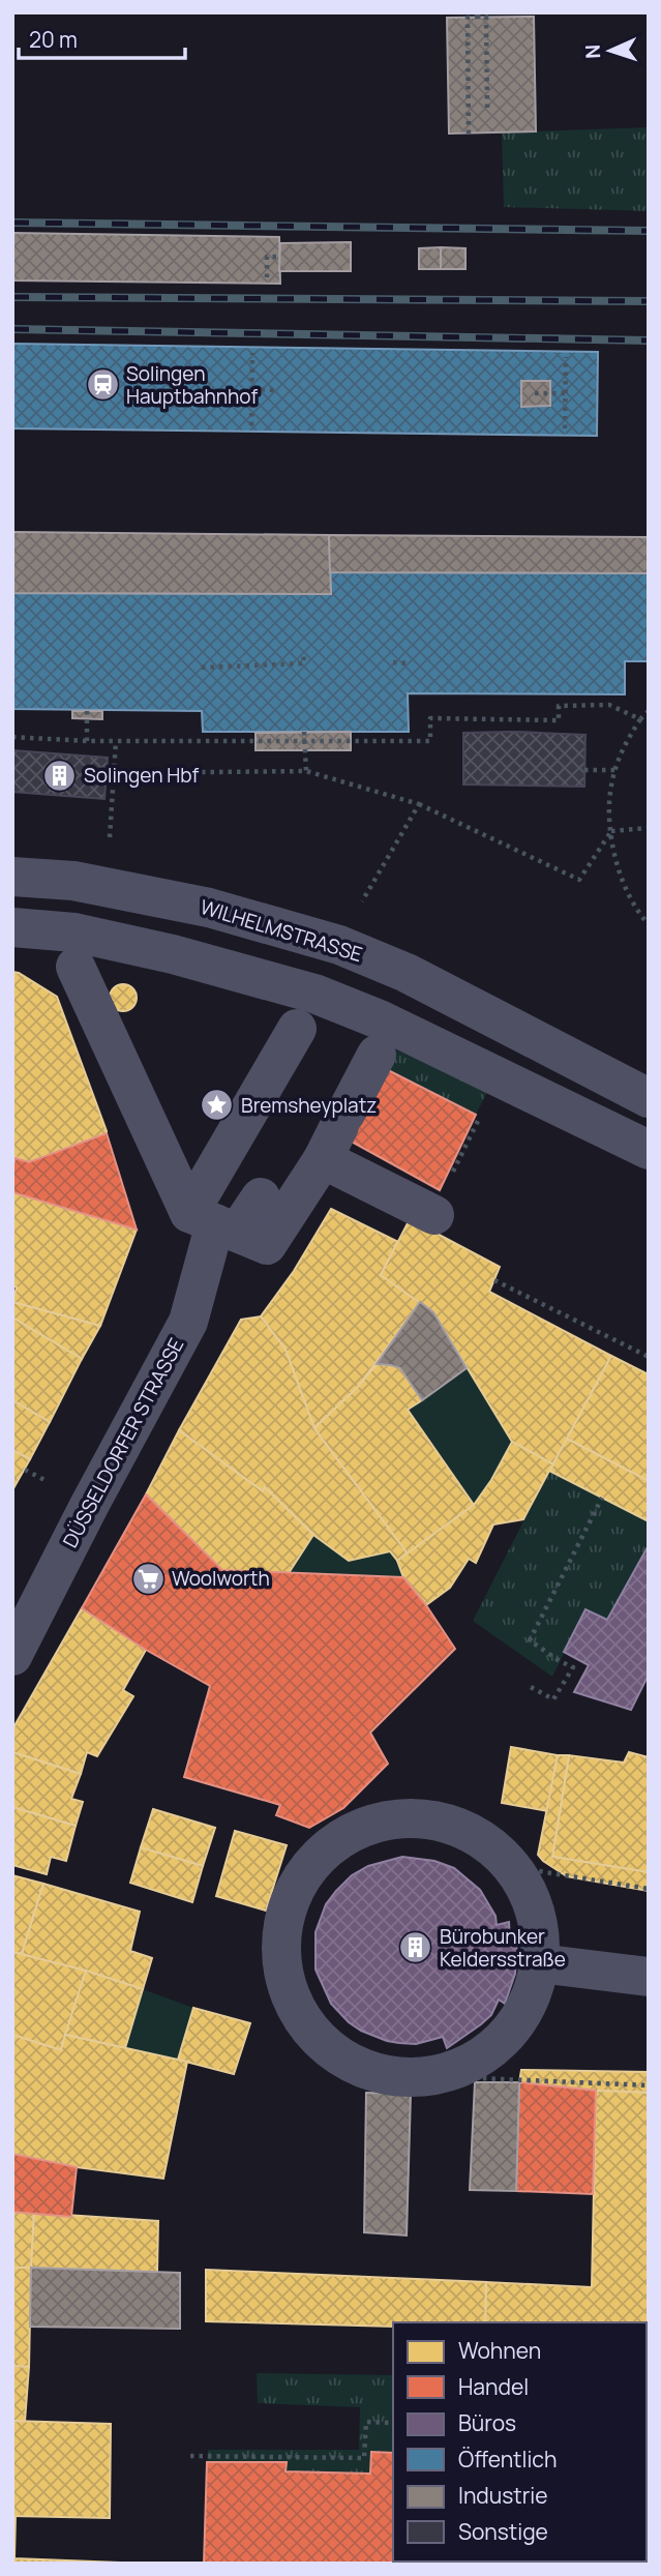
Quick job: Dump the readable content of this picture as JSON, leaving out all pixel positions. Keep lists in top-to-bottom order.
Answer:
{
  "streets": {
    "street": ["WILHELMSTRASSE", "DÜSSELDORFER STRASSE"]
  },
  "places": {
    "station": ["Solingen Hauptbahnhof"],
    "building": ["Solingen Hbf", "Bürobunker Keldersstraße"],
    "place": ["Bremsheyplatz"],
    "supermarket": ["Woolworth"]
  },
  "legend": [
    "Wohnen",
    "Handel",
    "Büros",
    "Öffentlich",
    "Industrie",
    "Sonstige"
  ],
  "scale_bar": "20 m",
  "north": "left"
}
